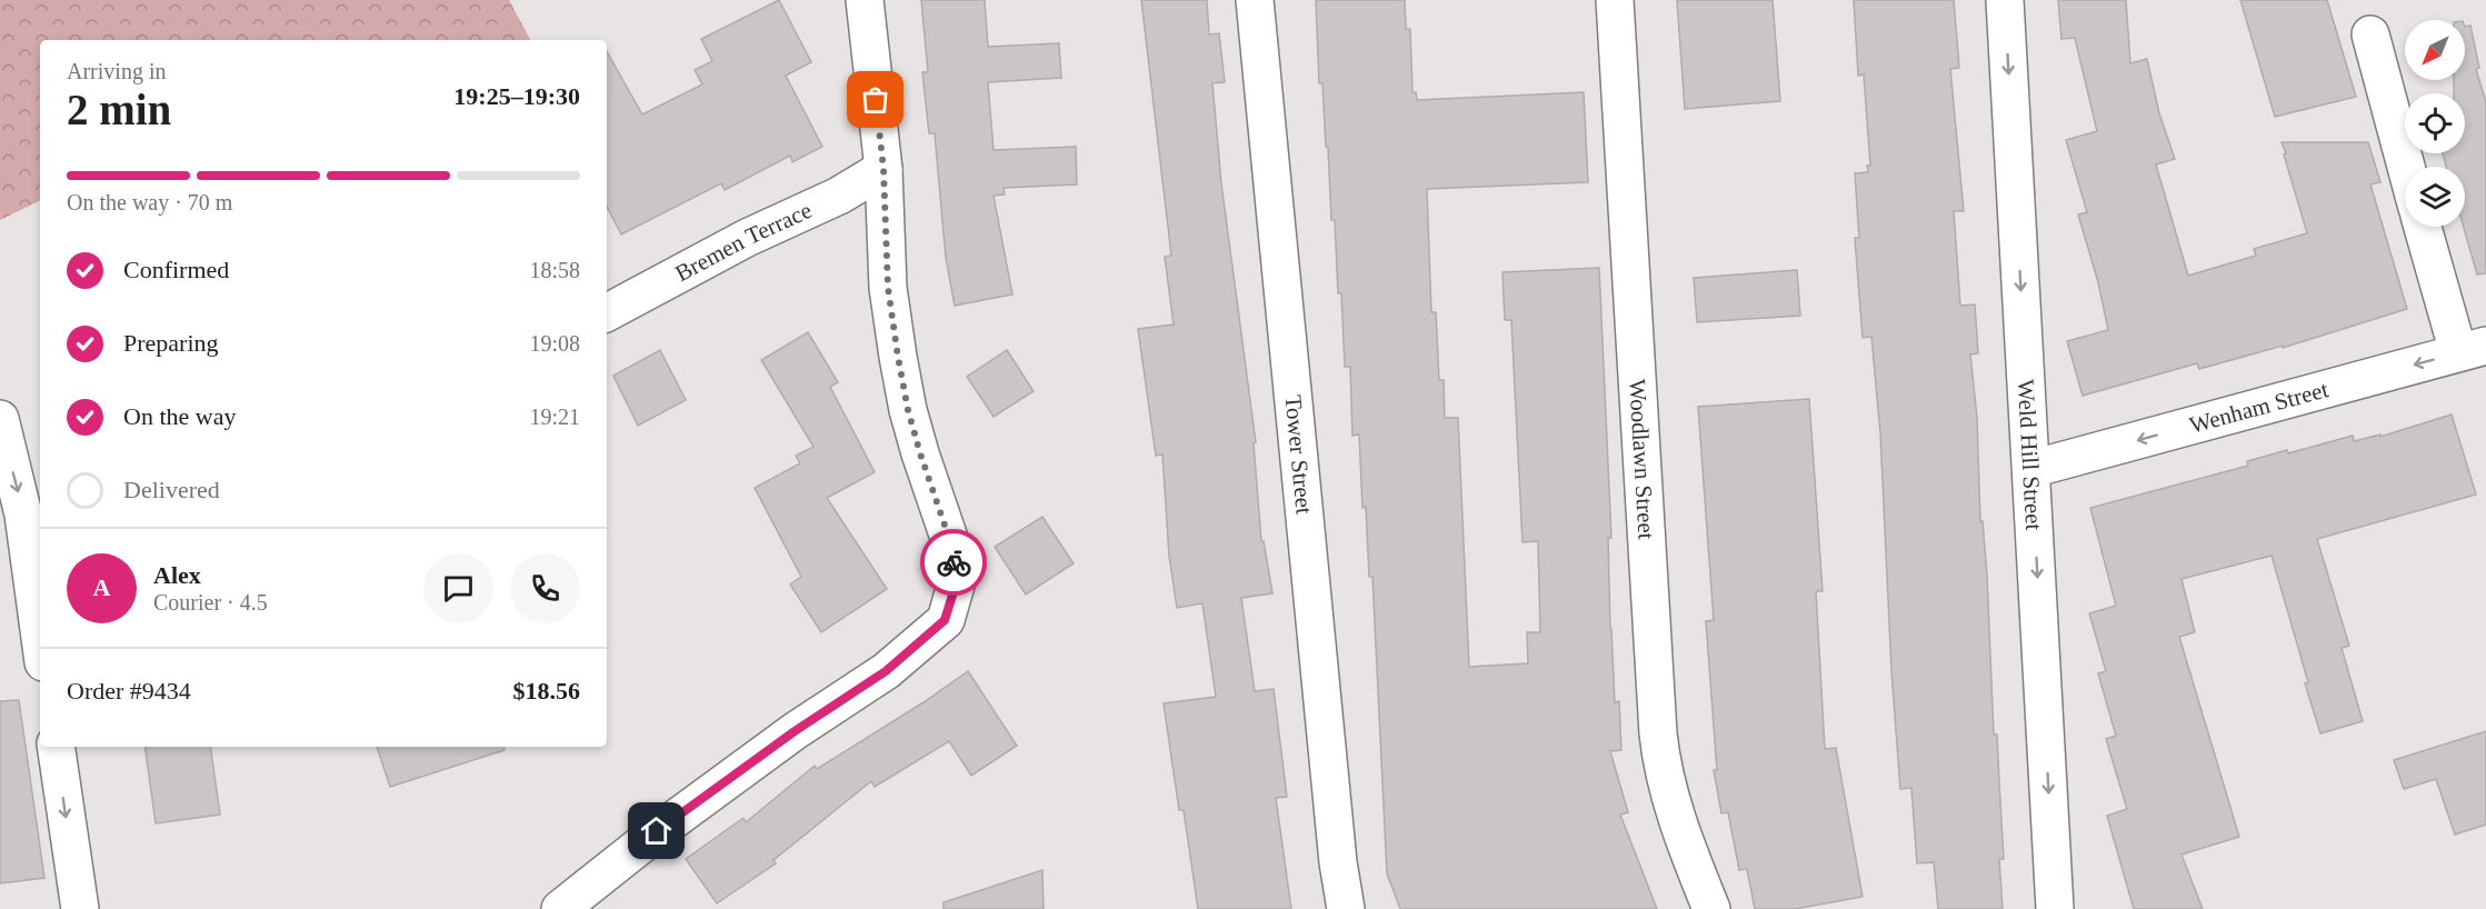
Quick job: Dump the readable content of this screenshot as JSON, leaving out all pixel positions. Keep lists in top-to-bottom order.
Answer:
{
  "streets": {
    "street": [
      "Bremen Terrace",
      "Wenham Street",
      "Tower Street",
      "Weld Hill Street",
      "Woodlawn Street"
    ]
  },
  "crossings": [
    ["Wenham Street", "Weld Hill Street"]
  ],
  "one_way": ["Wenham Street", "Weld Hill Street"],
  "north": "bottom left",
  "page": {
    "heading": ["2 min", "Arriving in", "19:25–19:30"],
    "panel": [
      "Alex",
      "Courier · 4.5",
      "Order #9434",
      "$18.56"
    ],
    "bar": "On the way · 70 m",
    "list": [
      ["Confirmed", "18:58"],
      ["Preparing", "19:08"],
      ["On the way", "19:21"],
      "Delivered"
    ],
    "round": "A"
  }
}
